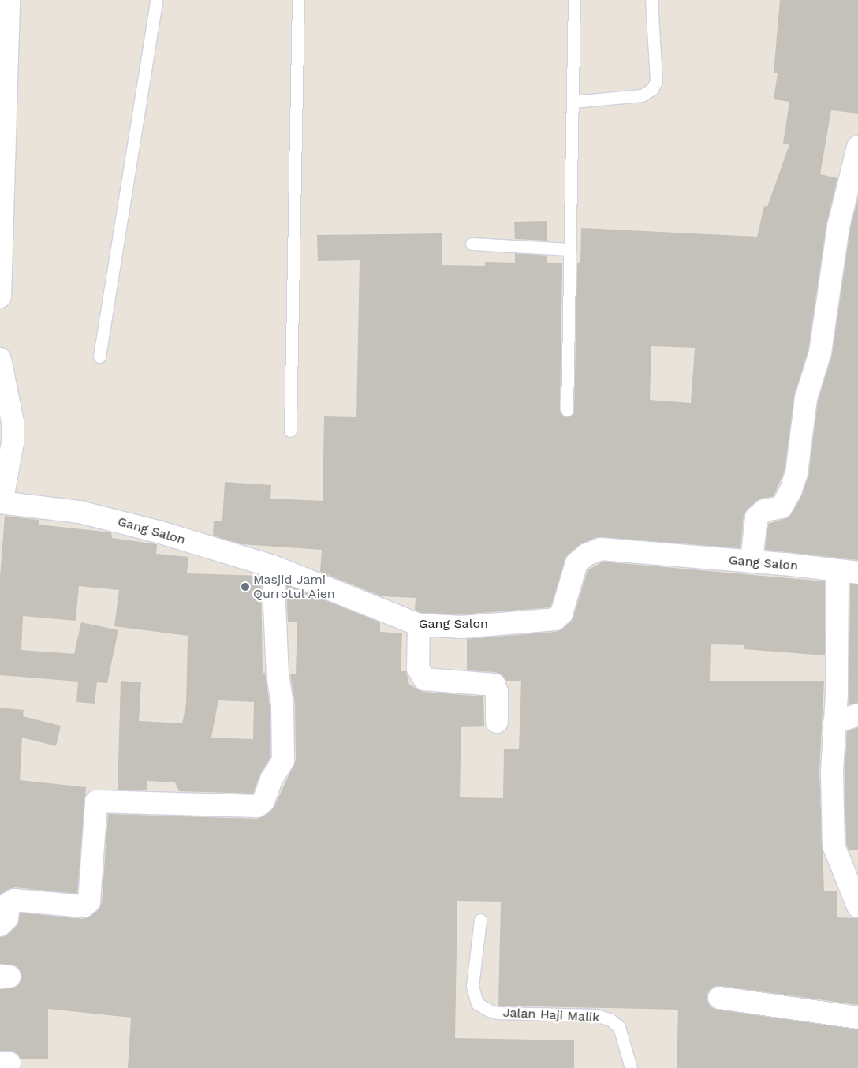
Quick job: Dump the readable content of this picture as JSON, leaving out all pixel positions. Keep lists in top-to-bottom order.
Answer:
{
  "streets": {
    "street": ["Gang Salon"],
    "lane": ["Jalan Haji Malik"]
  },
  "places": ["Masjid Jami Qurrotul Aien"]
}
